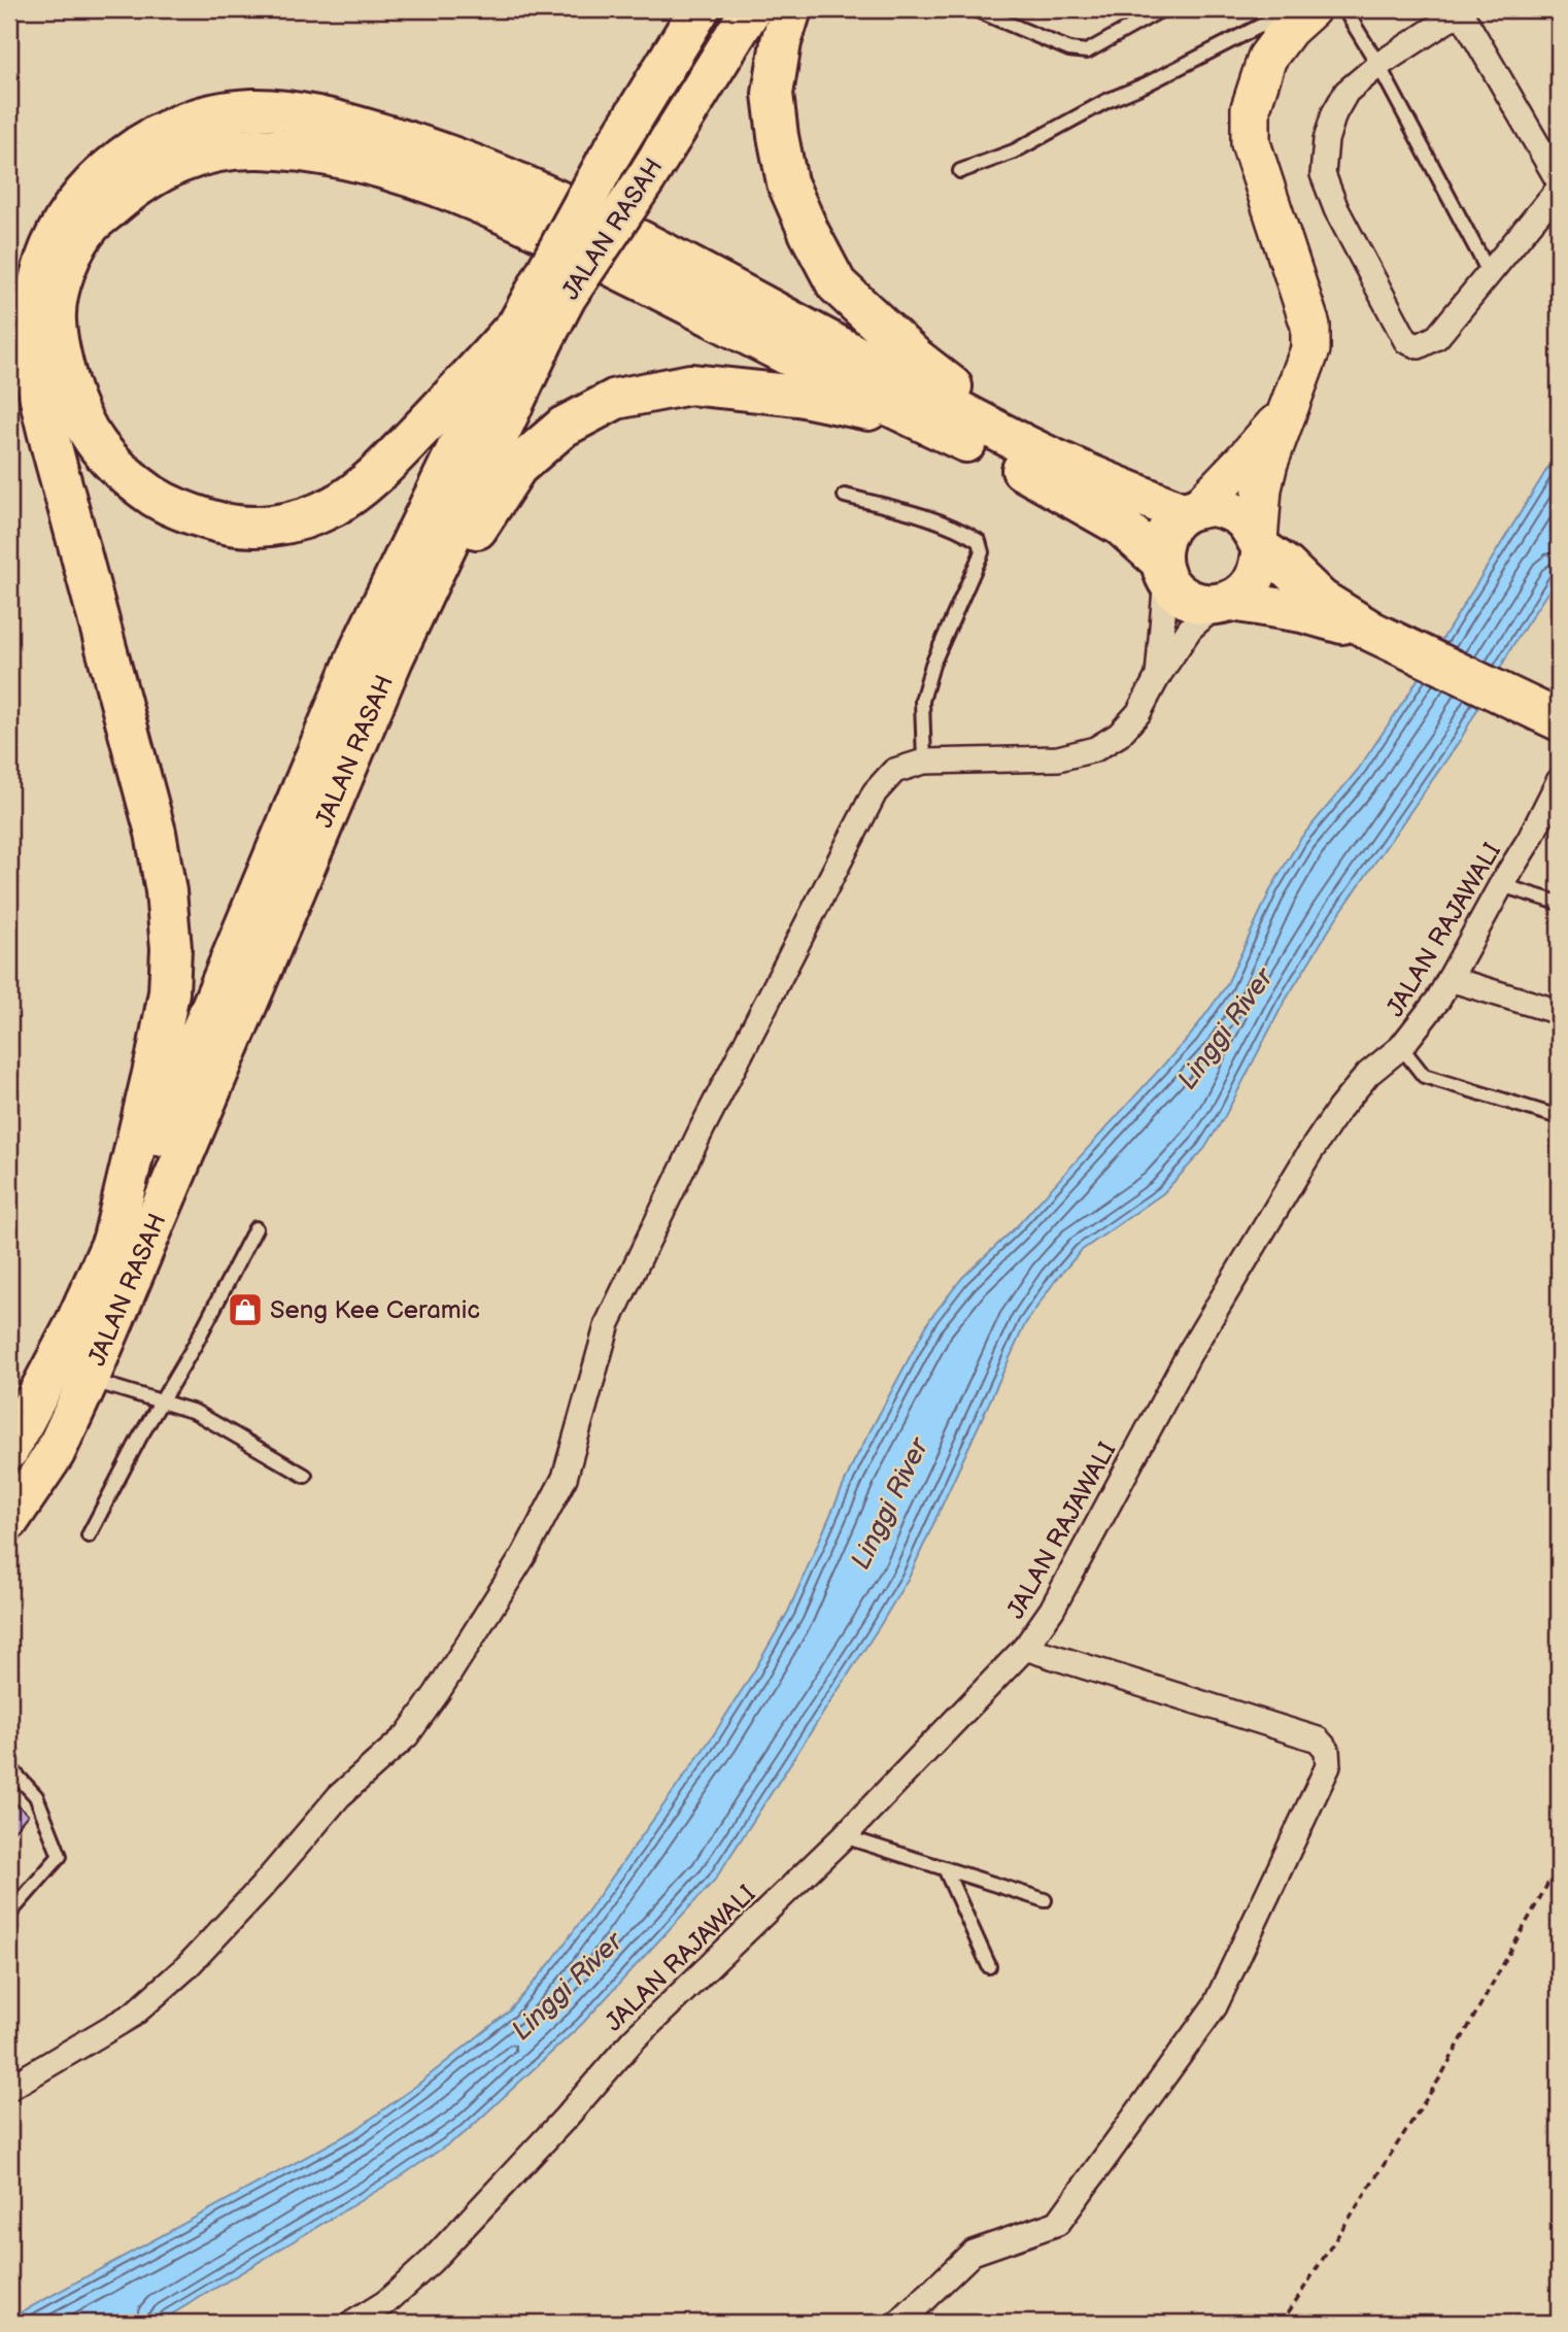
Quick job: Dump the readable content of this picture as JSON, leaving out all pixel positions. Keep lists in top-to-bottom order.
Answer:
{
  "streets": {
    "highway": ["JALAN RASAH"],
    "street": ["JALAN RAJAWALI"]
  },
  "water": ["Linggi River"],
  "places": {
    "shop": ["Seng Kee Ceramic"]
  }
}
